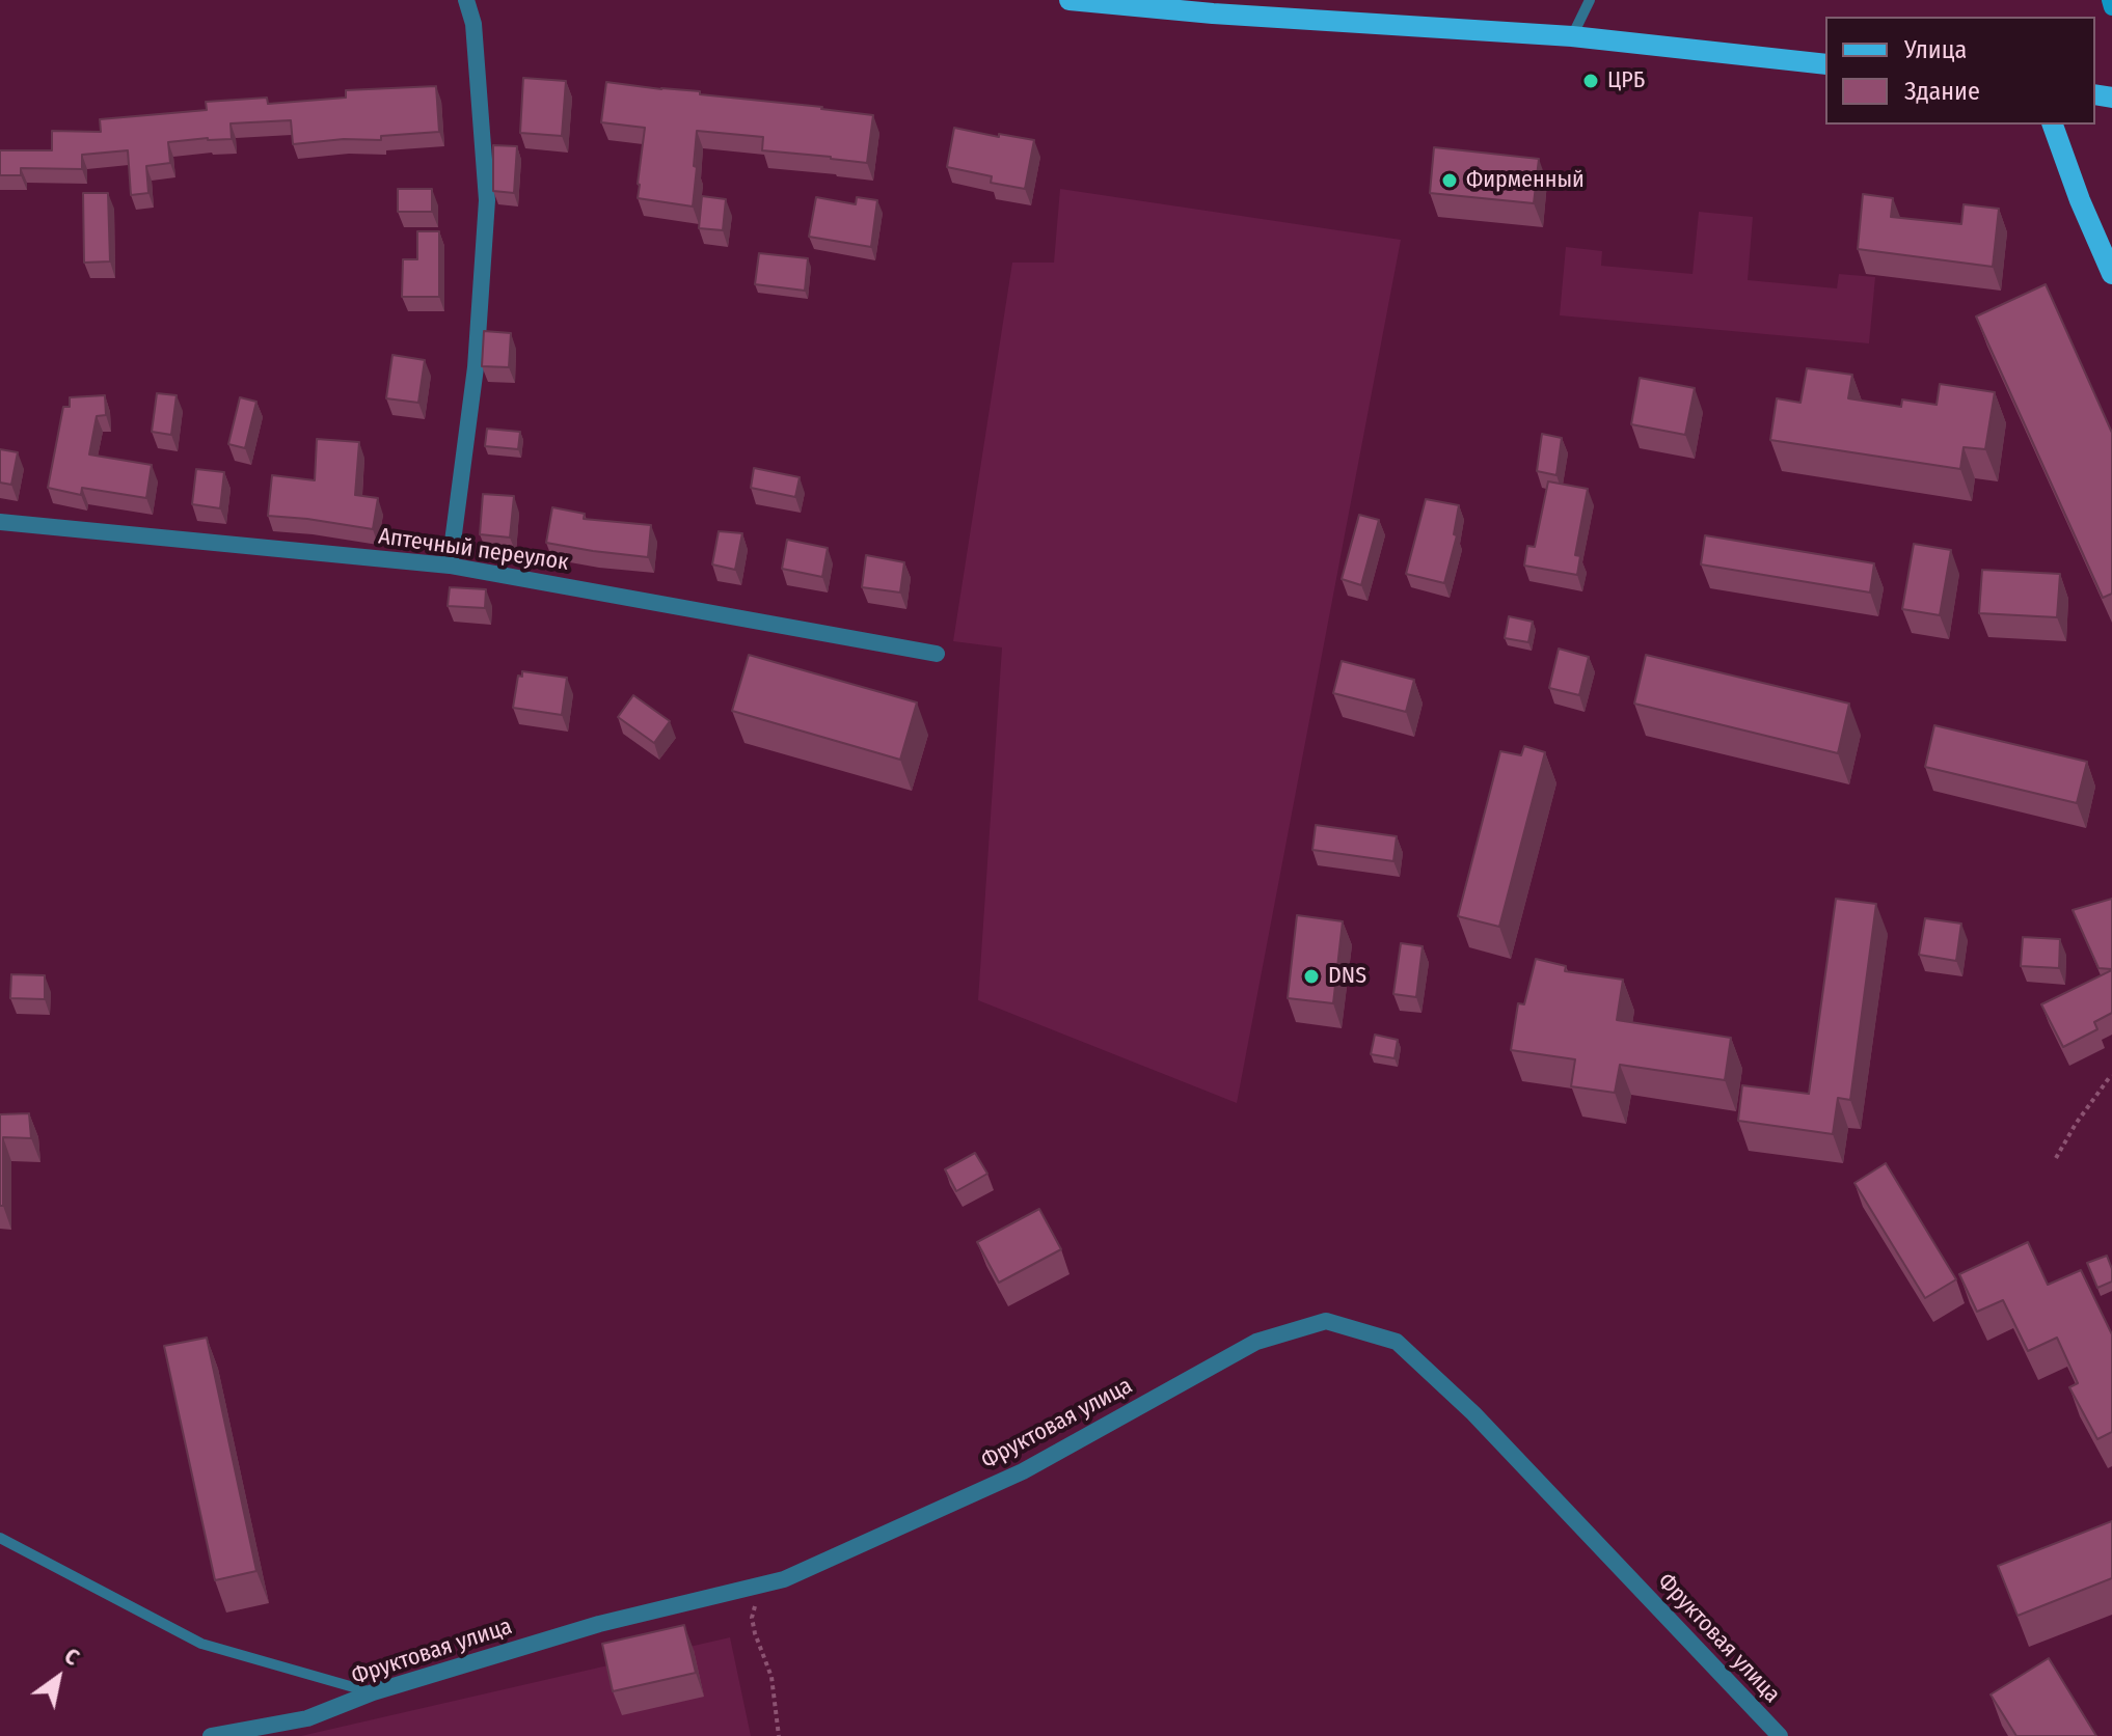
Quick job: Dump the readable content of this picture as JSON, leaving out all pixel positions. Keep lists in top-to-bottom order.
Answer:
{
  "streets": {
    "street": ["Аптечный переулок", "Фруктовая улица"]
  },
  "places": ["ЦРБ", "Фирменный", "DNS"],
  "legend": ["Улица", "Здание"],
  "north": "top right"
}
